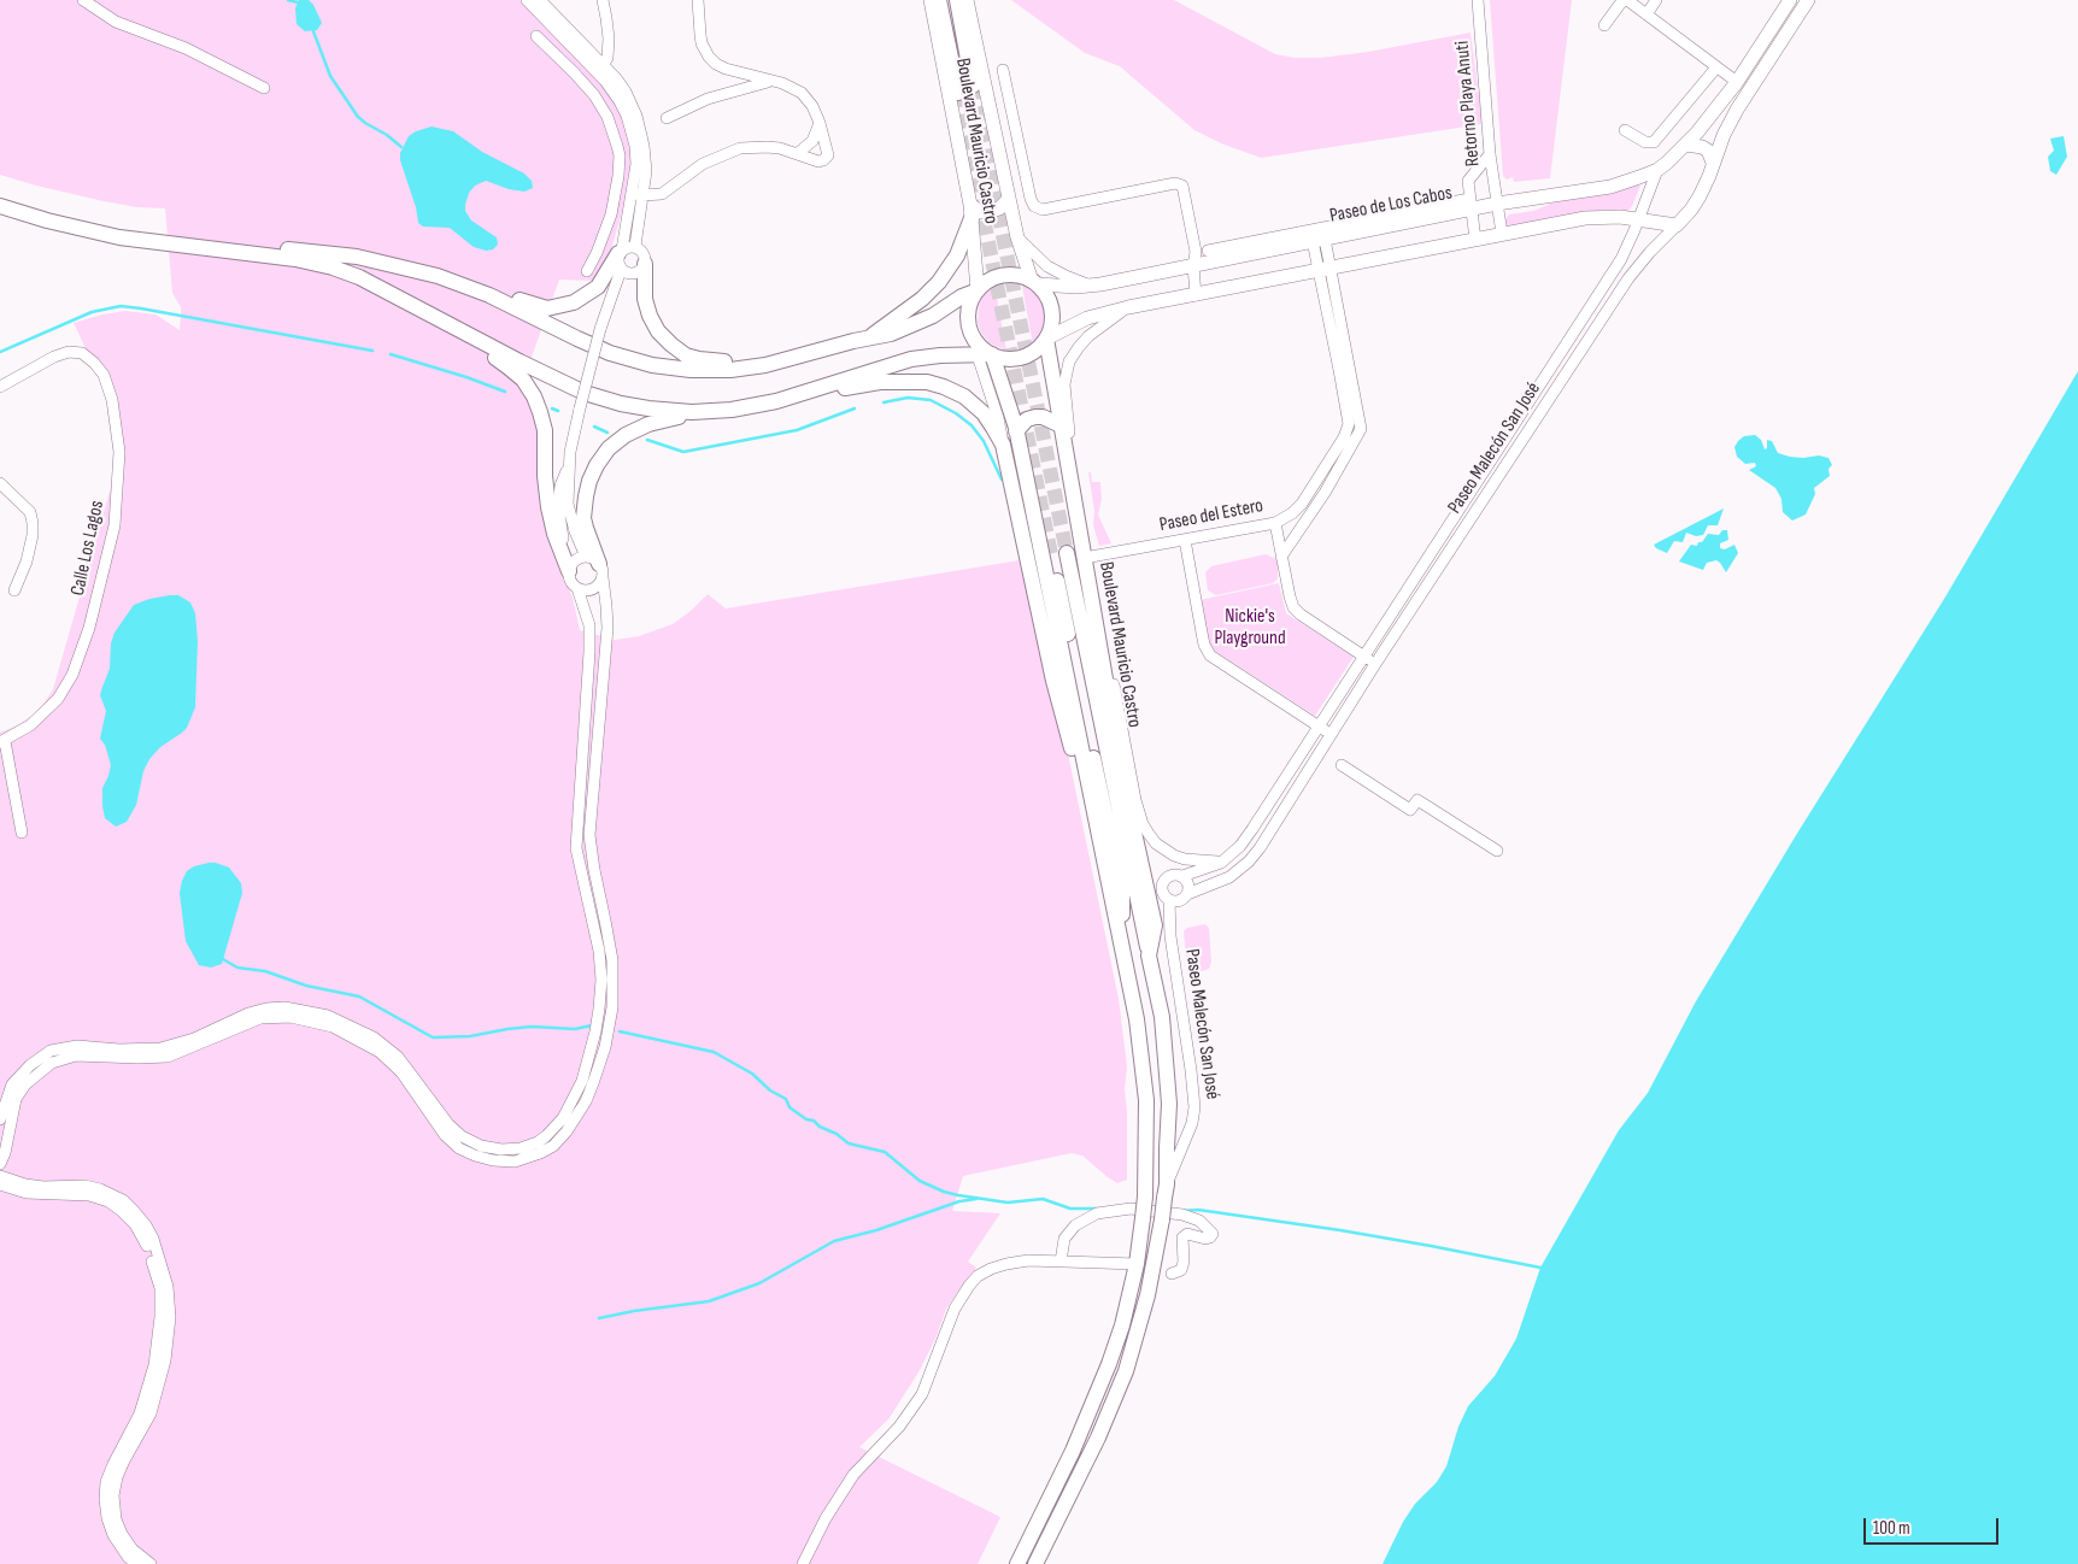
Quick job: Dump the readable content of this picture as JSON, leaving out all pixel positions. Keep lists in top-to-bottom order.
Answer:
{
  "streets": {
    "highway": ["Boulevard Mauricio Castro"],
    "main road": ["Paseo de Los Cabos", "Paseo Malecón San José"],
    "street": ["Retorno Playa Anuti", "Paseo del Estero", "Calle Los Lagos"]
  },
  "crossings": [
    ["Retorno Playa Anuti", "Paseo de Los Cabos"],
    ["Boulevard Mauricio Castro", "Paseo de Los Cabos"],
    ["Boulevard Mauricio Castro", "Paseo Malecón San José"],
    ["Paseo de Los Cabos", "Paseo Malecón San José"],
    ["Paseo de Los Cabos", "Paseo del Estero"]
  ],
  "parks": ["Nickie's Playground"],
  "scale_bar": "100 m"
}
